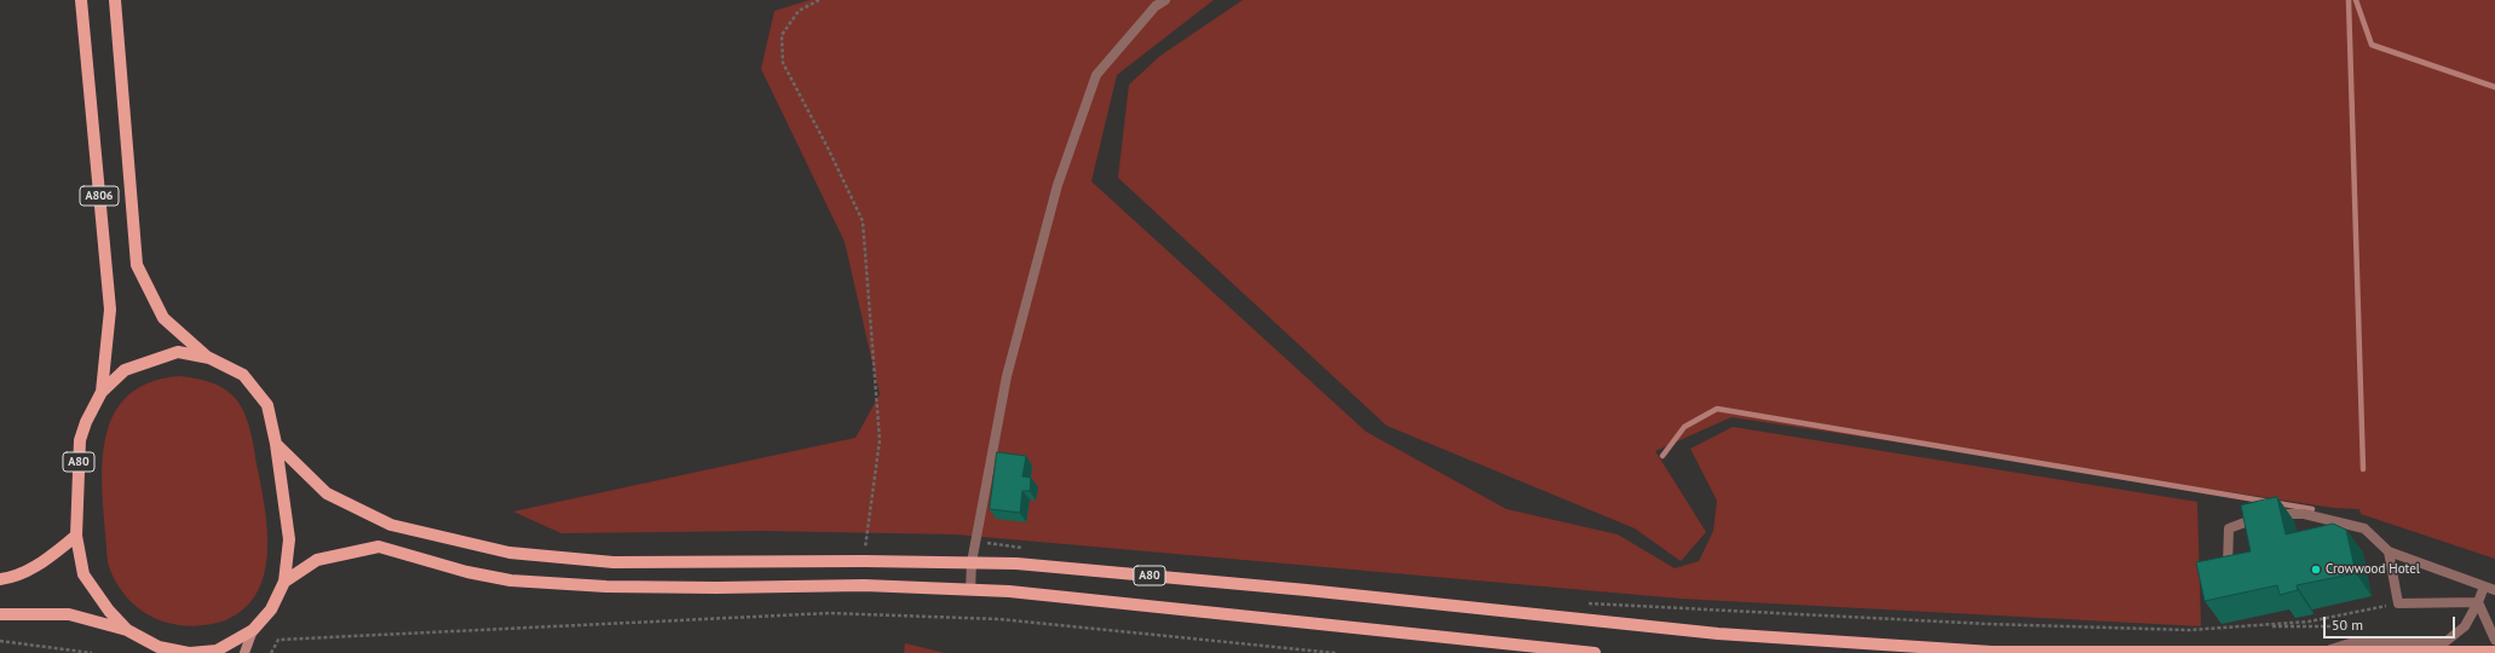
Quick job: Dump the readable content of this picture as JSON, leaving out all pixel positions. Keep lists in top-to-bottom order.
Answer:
{
  "streets": {
    "main road": ["A806", "A80"]
  },
  "crossings": [
    ["A806", "A80"]
  ],
  "places": ["Crowwood Hotel"],
  "scale_bar": "50 m"
}
